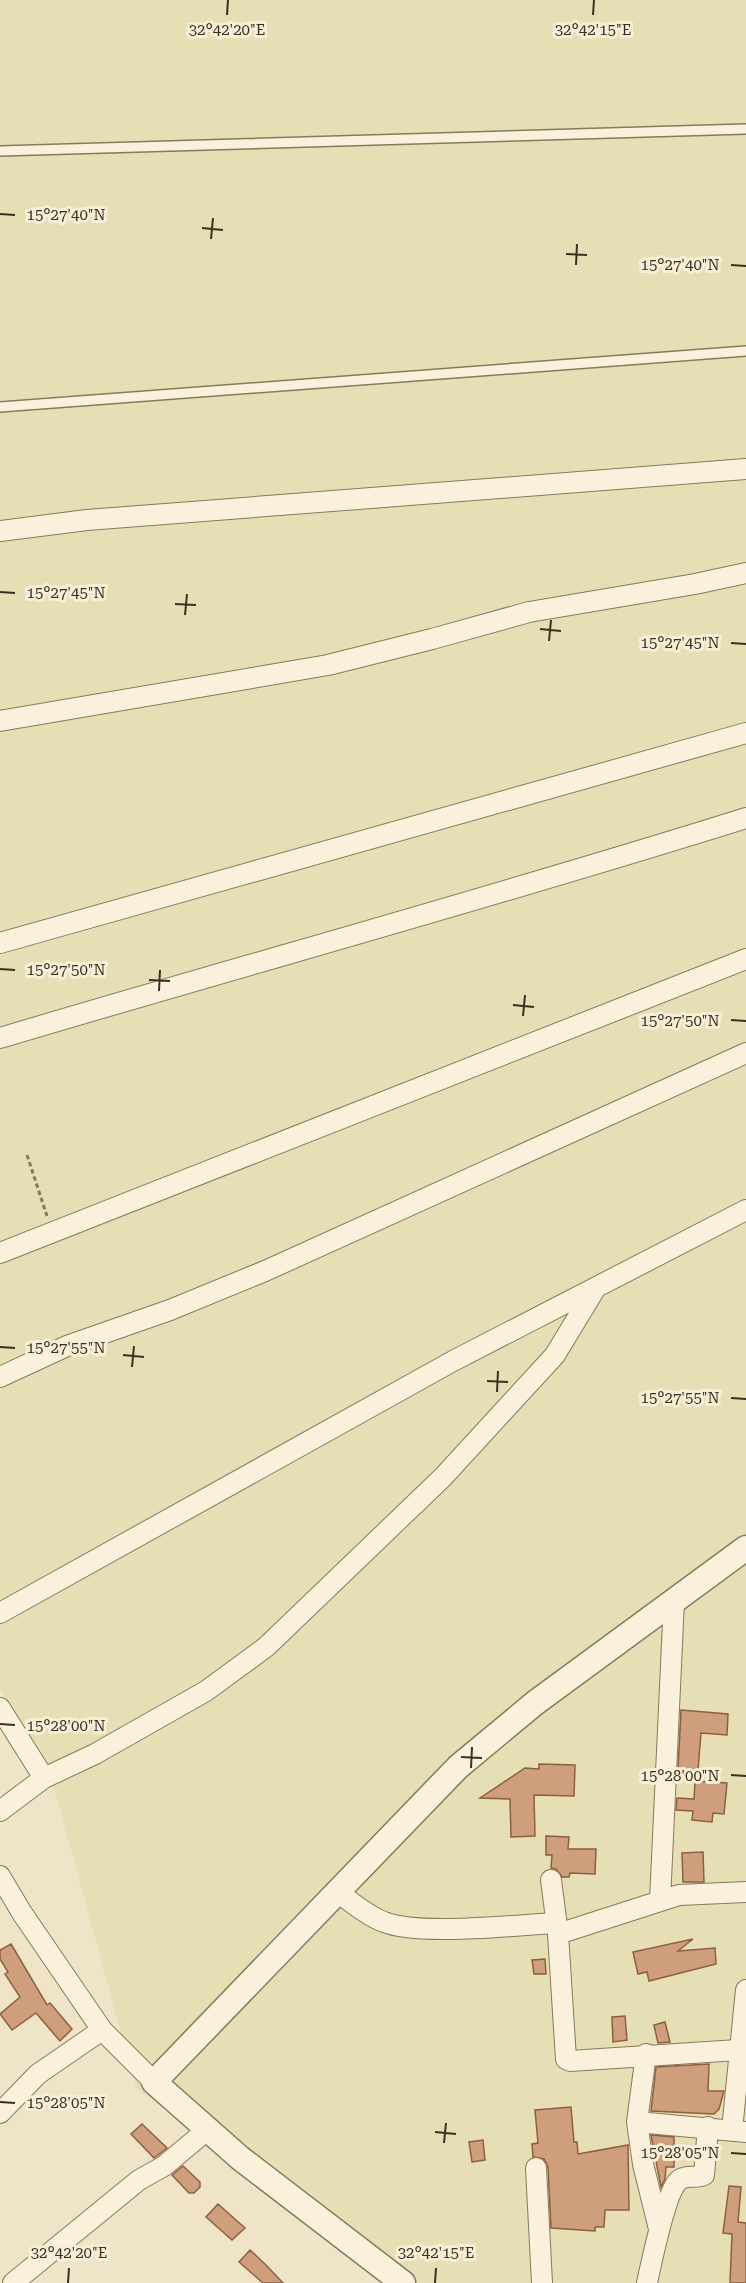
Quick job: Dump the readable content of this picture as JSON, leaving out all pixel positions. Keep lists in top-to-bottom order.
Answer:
{
  "coordinates": [
    "32°42'20\"E",
    "32°42'15\"E",
    "15°27'40\"N",
    "15°27'45\"N",
    "15°27'50\"N",
    "15°27'55\"N",
    "15°28'00\"N",
    "15°28'05\"N"
  ]
}
